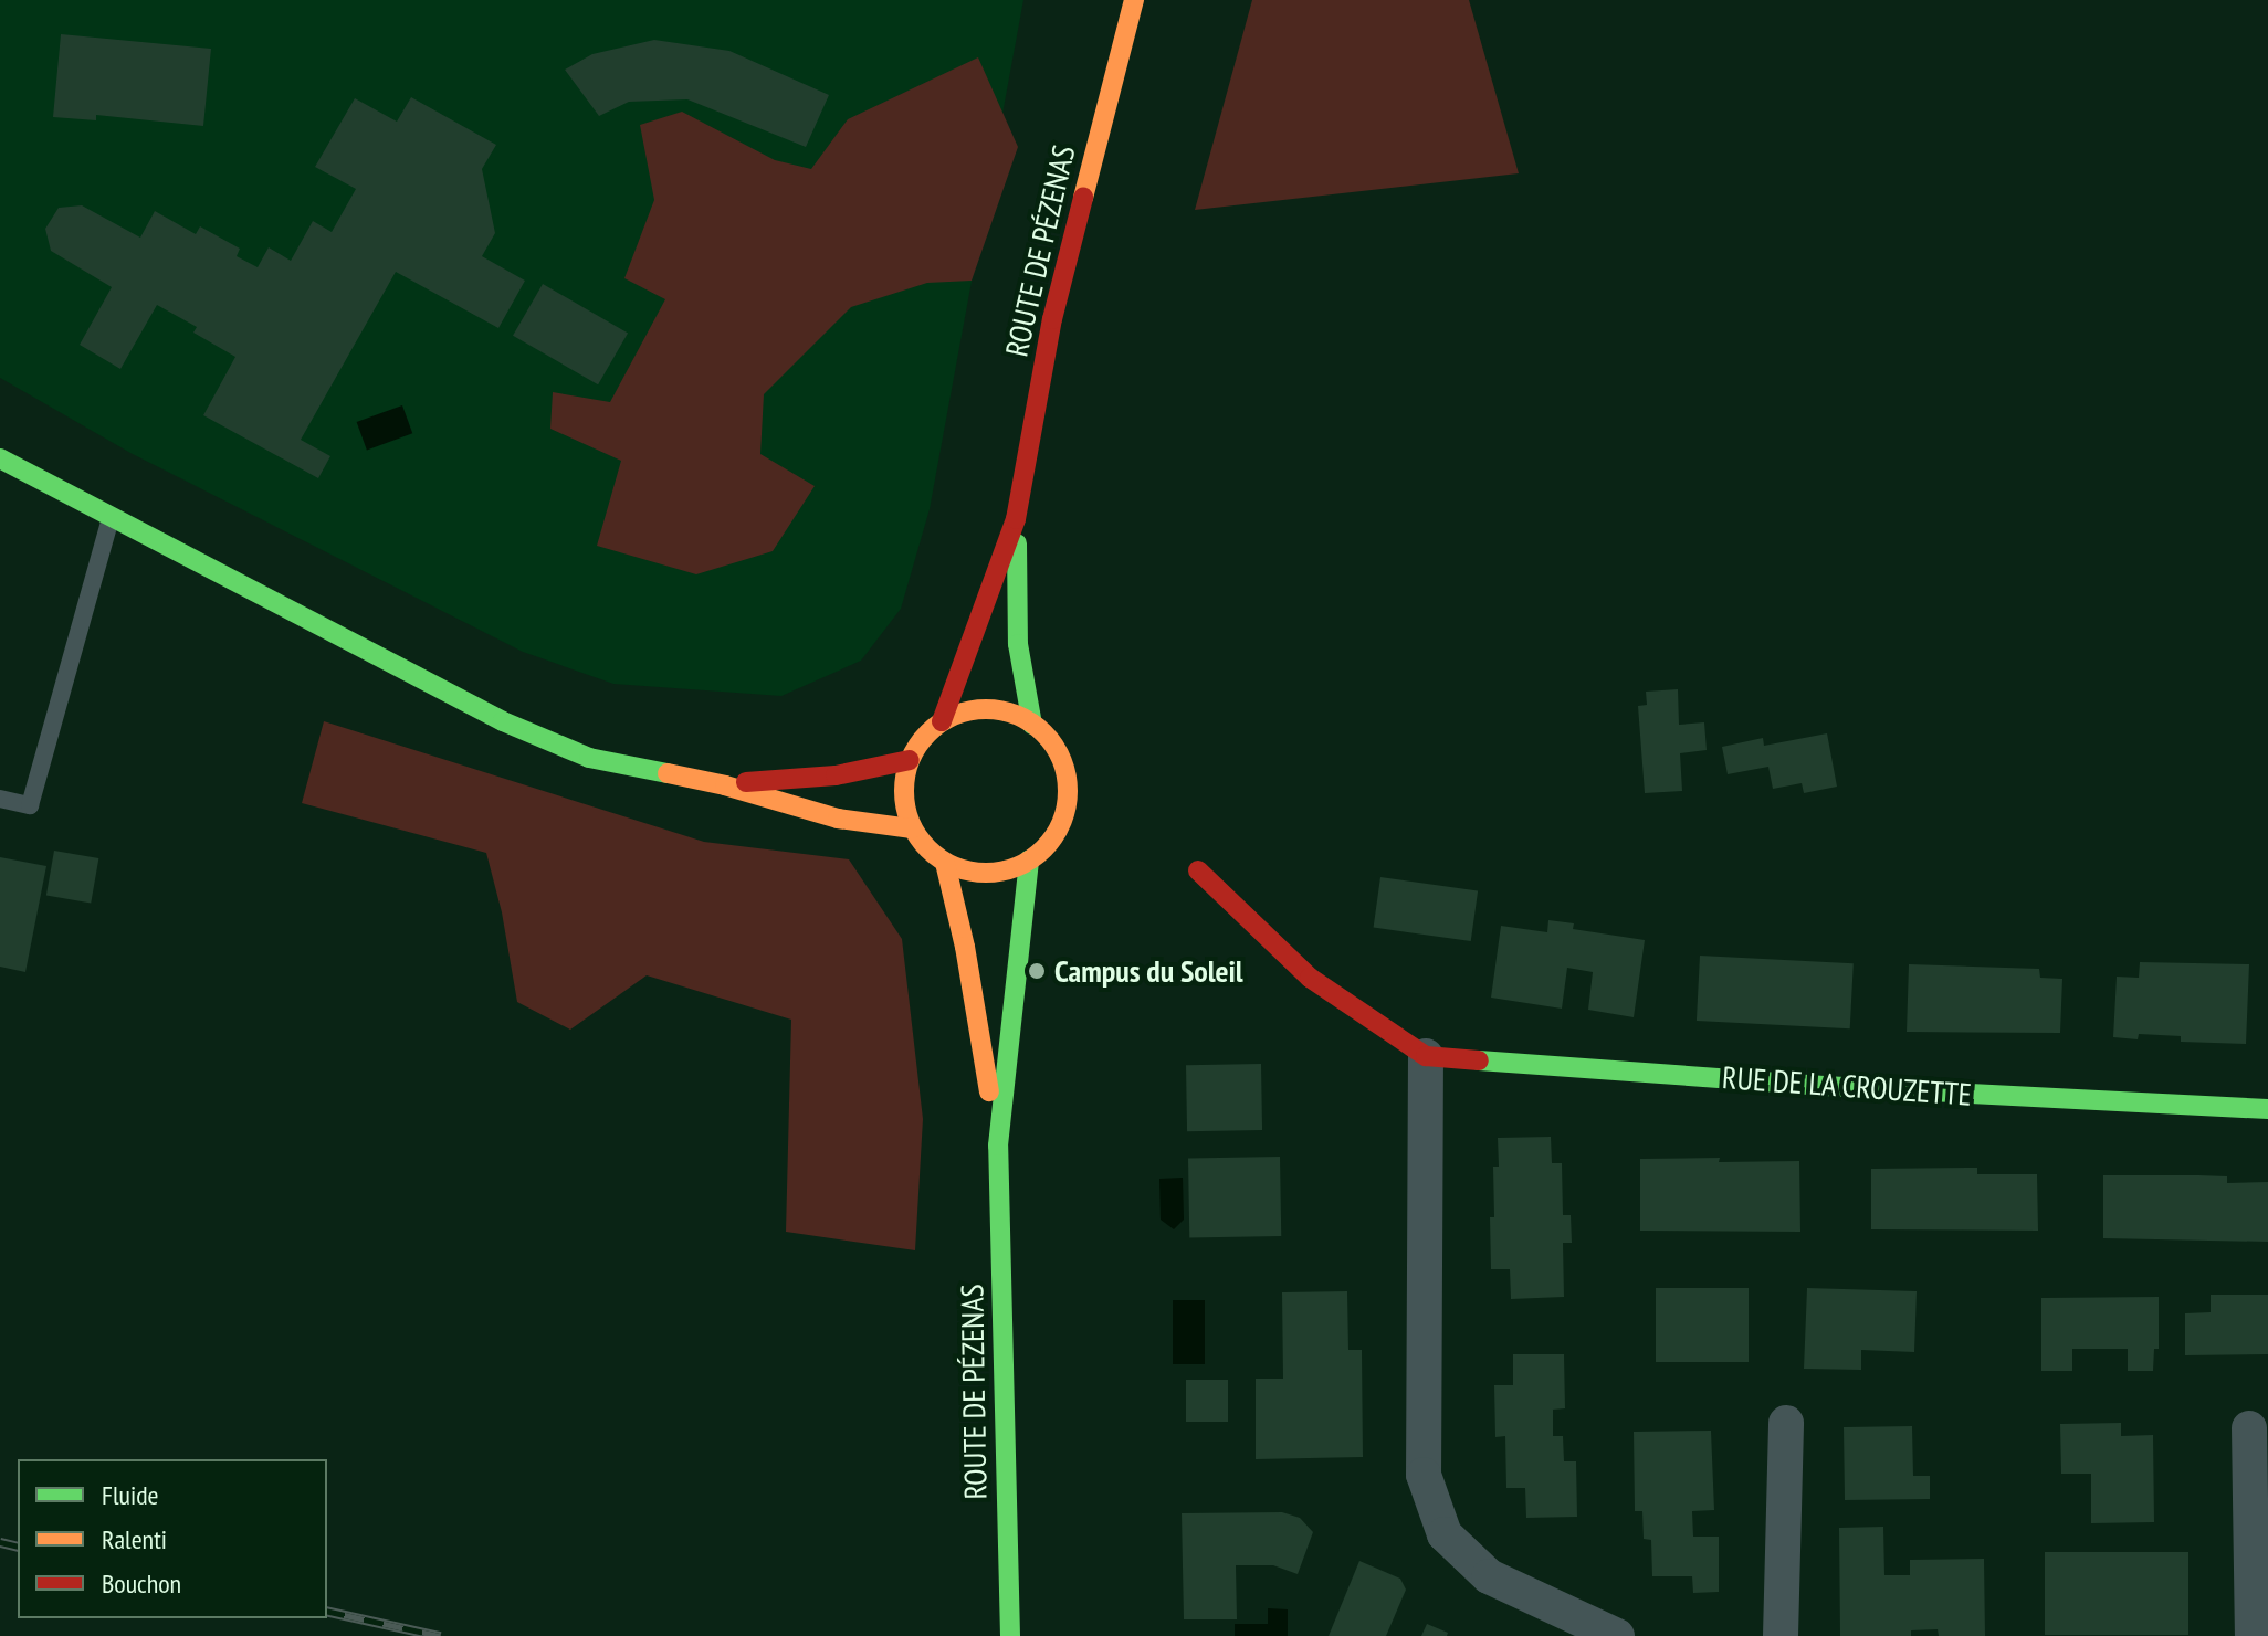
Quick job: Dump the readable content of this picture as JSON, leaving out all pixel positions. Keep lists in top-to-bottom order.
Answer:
{
  "streets": {
    "main road": ["ROUTE DE PÉZENAS", "RUE DE LA CROUZETTE"]
  },
  "places": ["Campus du Soleil"],
  "legend": ["Fluide", "Ralenti", "Bouchon"]
}
